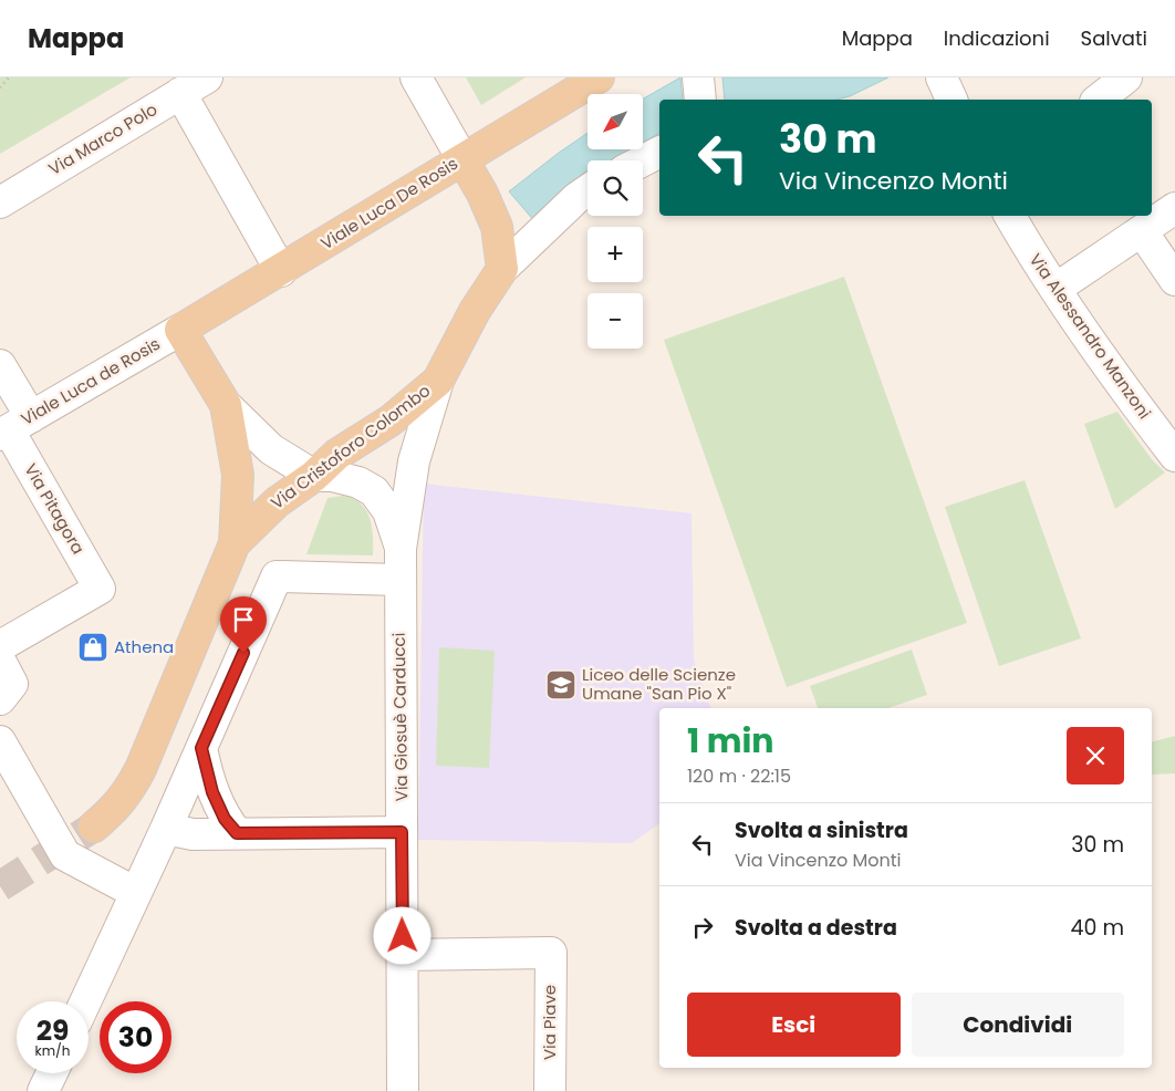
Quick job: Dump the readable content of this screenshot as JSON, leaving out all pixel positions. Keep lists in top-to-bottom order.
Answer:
{
  "streets": {
    "main road": ["Viale Luca De Rosis", "Via Cristoforo Colombo"],
    "street": [
      "Via Marco Polo",
      "Via Alessandro Manzoni",
      "Viale Luca de Rosis",
      "Via Pitagora",
      "Via Giosuè Carducci",
      "Via Piave"
    ]
  },
  "crossings": [
    ["Viale Luca De Rosis", "Viale Luca de Rosis"],
    ["Viale Luca de Rosis", "Via Pitagora"],
    ["Via Cristoforo Colombo", "Via Giosuè Carducci"],
    ["Via Giosuè Carducci", "Via Piave"]
  ],
  "places": {
    "shop": ["Athena"],
    "school or university": ["Liceo delle Scienze Umane \"San Pio X\""]
  },
  "north": "bottom left",
  "page": {
    "header": "Mappa",
    "nav": ["Mappa", "Indicazioni", "Salvati"],
    "map_buttons": ["+", "−"],
    "turn": ["30 m", "Via Vincenzo Monti"],
    "heading": ["1 min", "120 m · 22:15"],
    "list": [
      {
        "name": "Svolta a sinistra",
        "note": "Via Vincenzo Monti",
        "value": "30 m"
      },
      {
        "name": "Svolta a destra",
        "value": "40 m"
      }
    ],
    "buttons": ["Esci", "Condividi"],
    "speed": "29 km/h",
    "limit": "30"
  }
}
